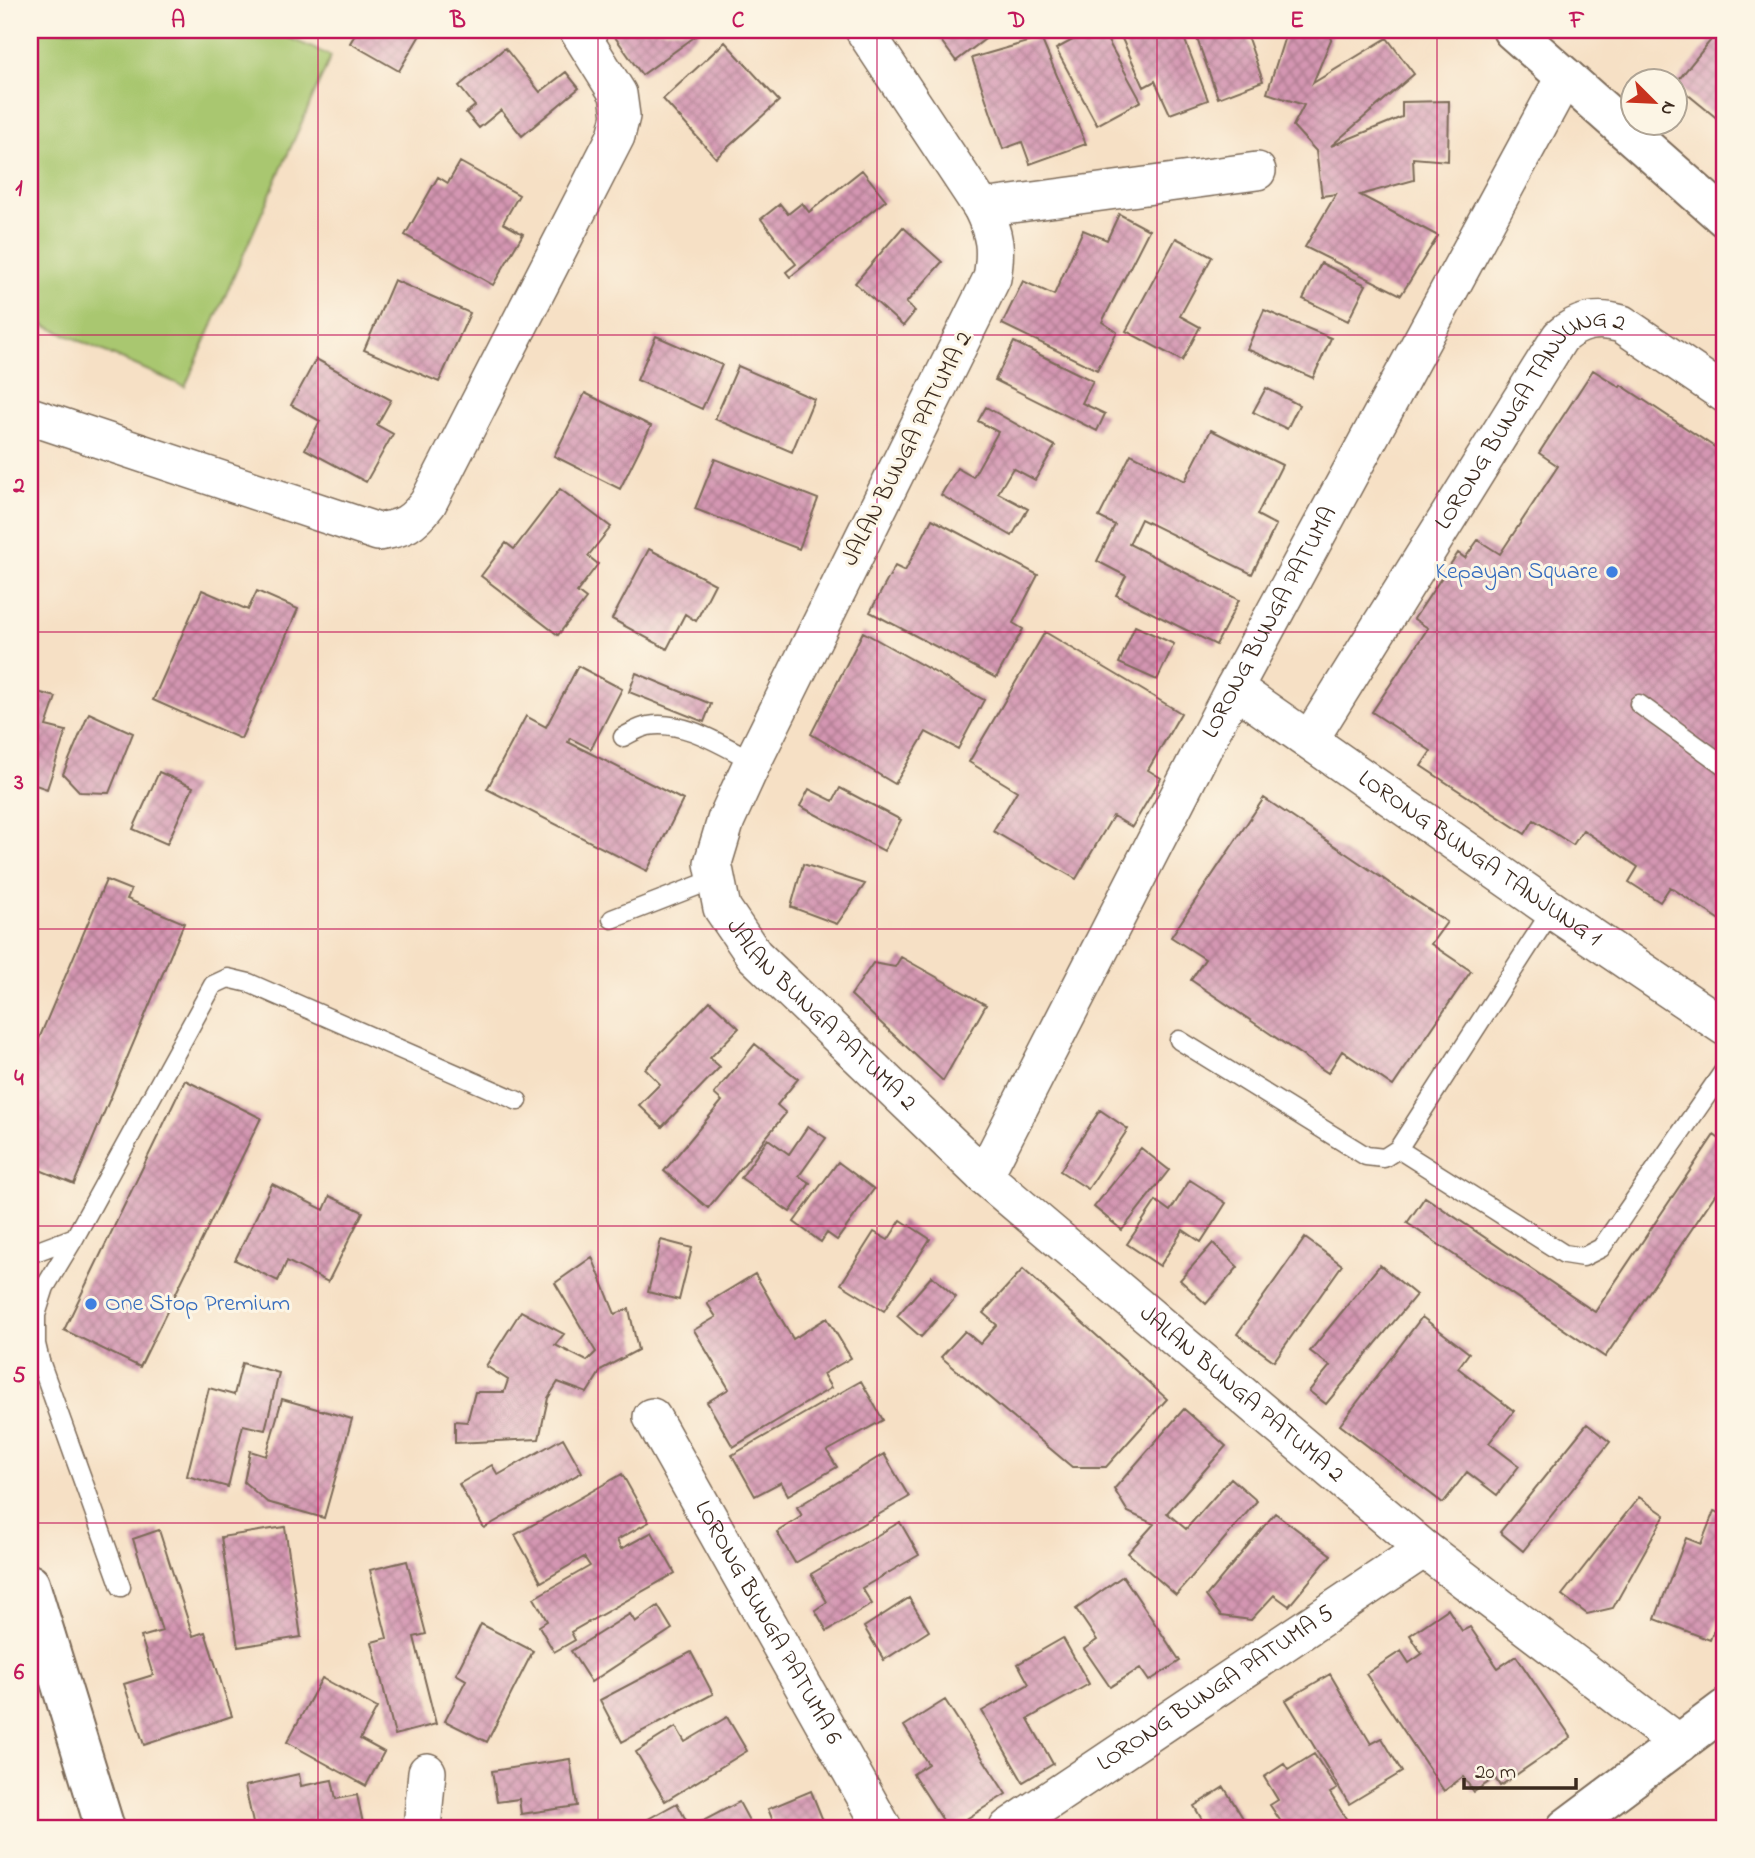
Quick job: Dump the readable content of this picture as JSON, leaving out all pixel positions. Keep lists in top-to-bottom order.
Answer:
{
  "streets": {
    "street": [
      "LORONG BUNGA TANJUNG 2",
      "JALAN BUNGA PATUMA 2",
      "LORONG BUNGA PATUMA",
      "LORONG BUNGA TANJUNG 1",
      "LORONG BUNGA PATUMA 6",
      "LORONG BUNGA PATUMA 5"
    ]
  },
  "crossings": [
    ["LORONG BUNGA TANJUNG 2", "LORONG BUNGA TANJUNG 1"],
    ["JALAN BUNGA PATUMA 2", "LORONG BUNGA PATUMA"],
    ["JALAN BUNGA PATUMA 2", "LORONG BUNGA PATUMA 5"],
    ["LORONG BUNGA PATUMA", "LORONG BUNGA TANJUNG 1"]
  ],
  "places": ["Kepayan Square", "One Stop Premium"],
  "scale_bar": "20 m",
  "north": "bottom right",
  "grid": {
    "columns": [
      "A",
      "B",
      "C",
      "D",
      "E",
      "F"
    ],
    "rows": [
      "1",
      "2",
      "3",
      "4",
      "5",
      "6"
    ]
  }
}
